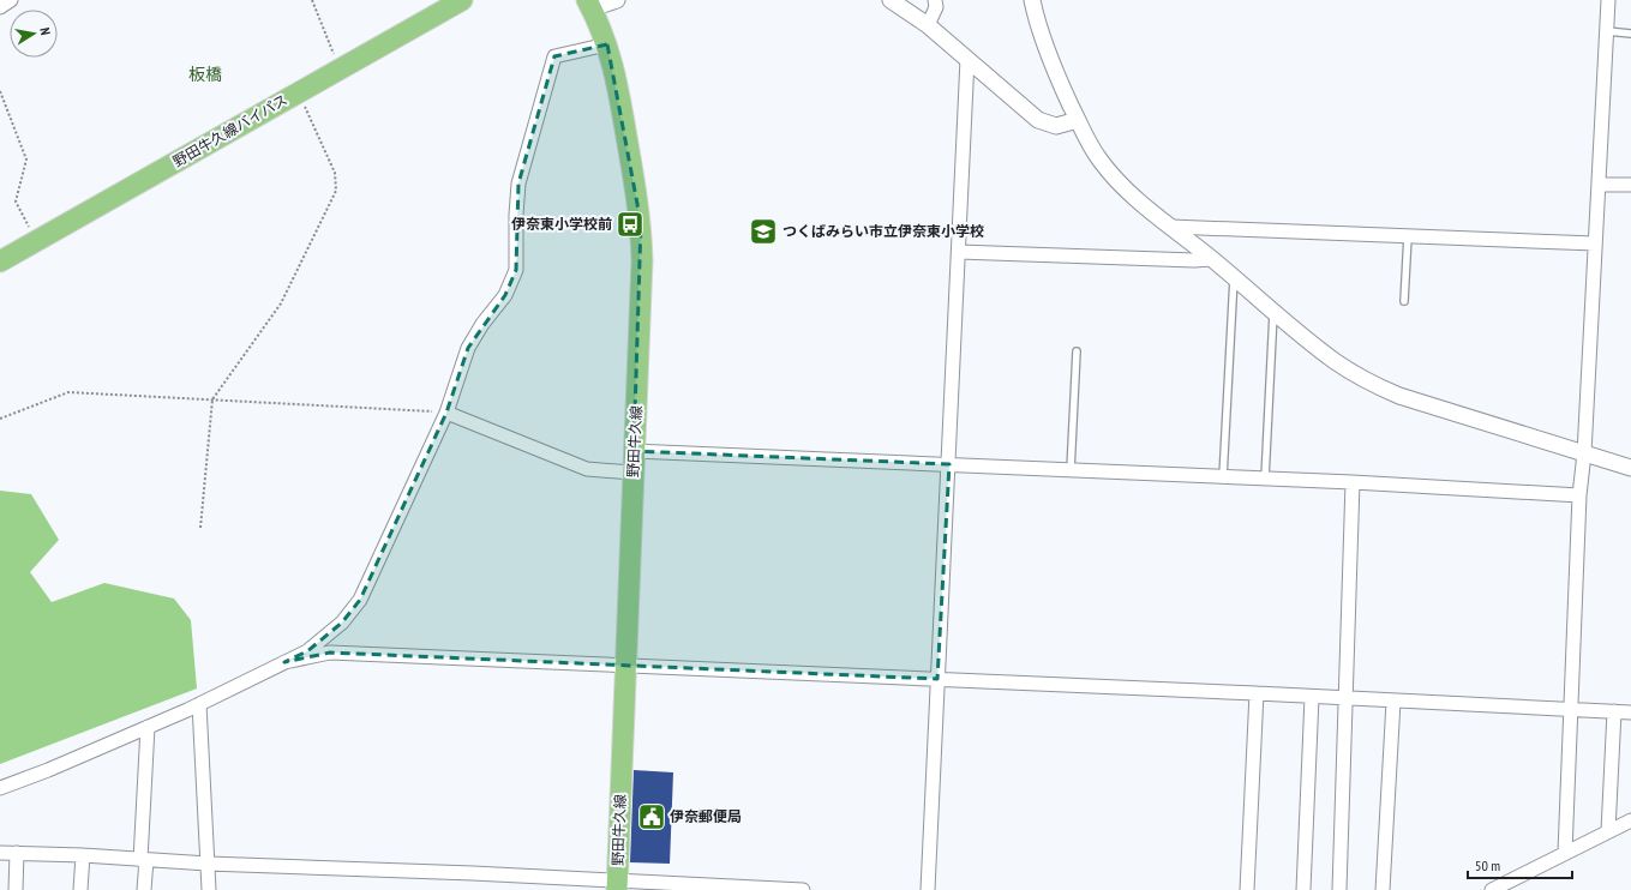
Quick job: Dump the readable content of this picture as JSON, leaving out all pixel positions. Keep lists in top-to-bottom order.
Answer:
{
  "streets": {
    "main road": ["野田牛久線バイパス", "野田牛久線"]
  },
  "districts": ["板橋"],
  "places": {
    "bus stop": ["伊奈東小学校前"],
    "school or university": ["つくばみらい市立伊奈東小学校"],
    "public building": ["伊奈郵便局"]
  },
  "scale_bar": "50 m",
  "north": "right"
}
